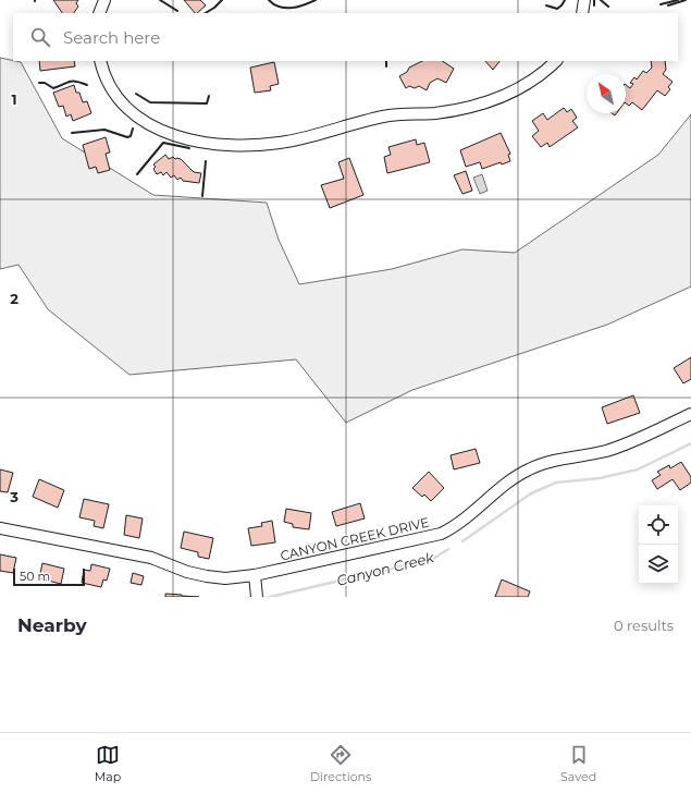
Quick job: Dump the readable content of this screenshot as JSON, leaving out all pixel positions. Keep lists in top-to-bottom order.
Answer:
{
  "streets": {
    "street": ["CANYON CREEK DRIVE"]
  },
  "water": ["Canyon Creek"],
  "scale_bar": "50 m",
  "north": "top left",
  "page": {
    "search": "Search here",
    "scale": "50 m",
    "heading": ["Nearby", "0 results"],
    "nav": ["Map", "Directions", "Saved"]
  },
  "grid": {
    "rows": ["1", "2", "3"]
  }
}
